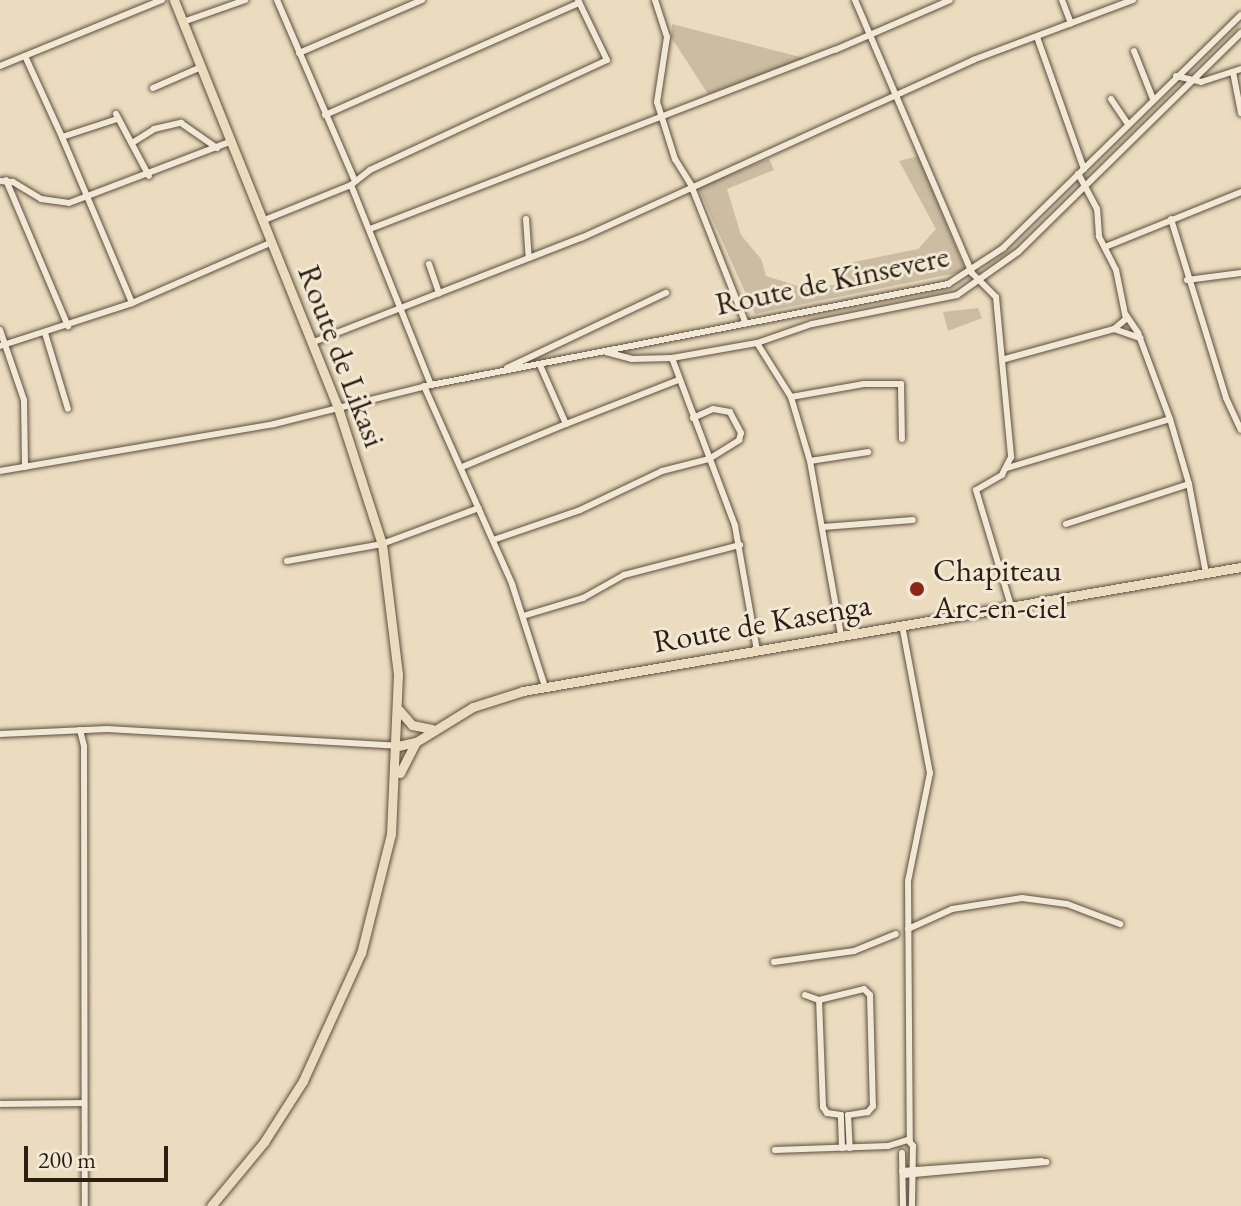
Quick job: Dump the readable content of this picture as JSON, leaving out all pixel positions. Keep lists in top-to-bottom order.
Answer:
{
  "streets": {
    "highway": ["Route de Likasi", "Route de Kasenga"],
    "street": ["Route de Kinsevere"]
  },
  "crossings": [
    ["Route de Kinsevere", "Route de Likasi"],
    ["Route de Likasi", "Route de Kasenga"]
  ],
  "places": ["Chapiteau Arc-en-ciel"],
  "scale_bar": "200 m"
}
